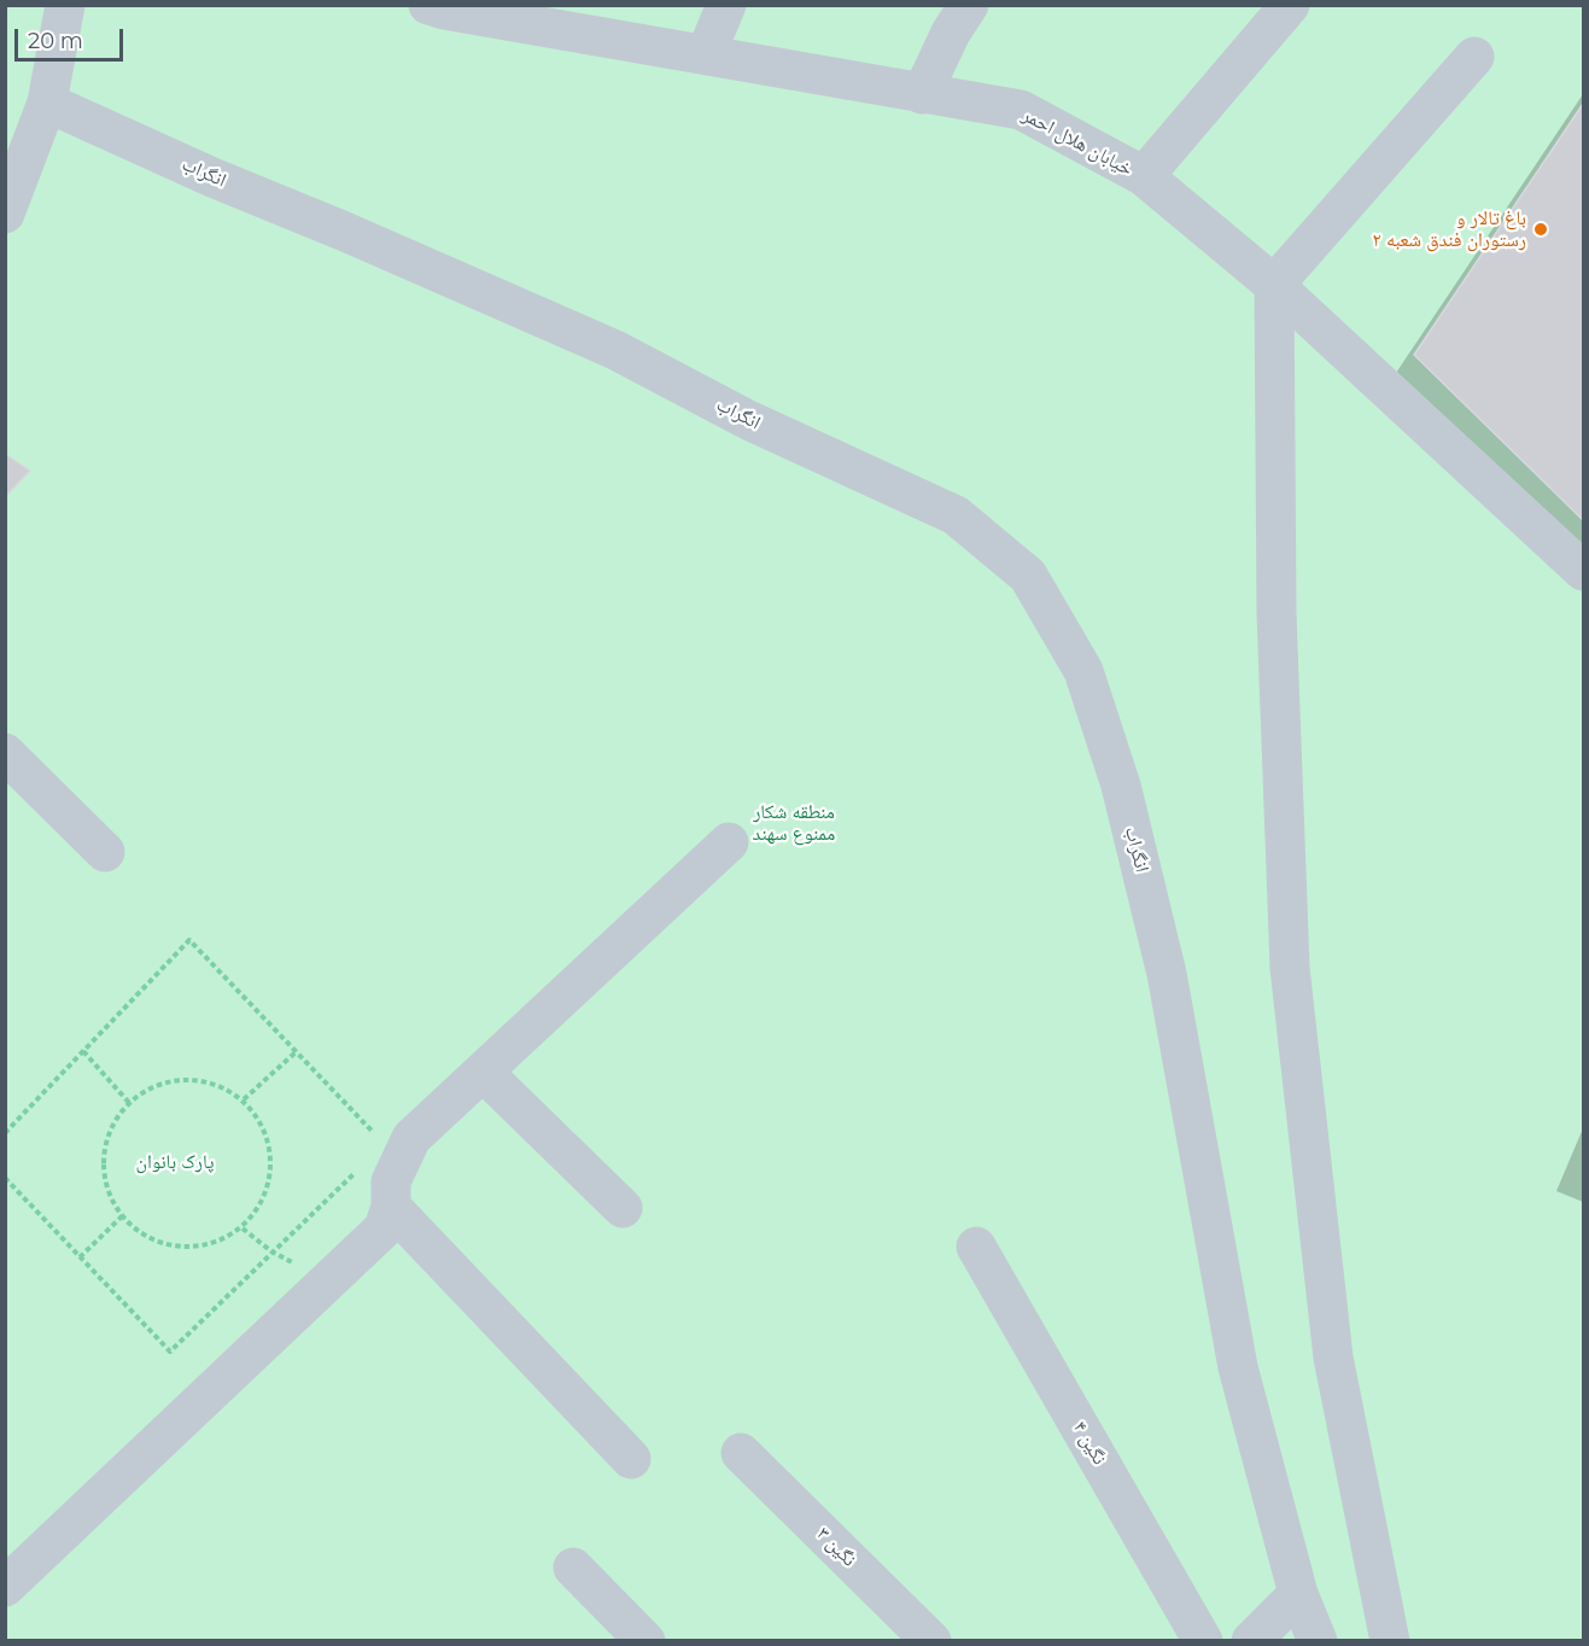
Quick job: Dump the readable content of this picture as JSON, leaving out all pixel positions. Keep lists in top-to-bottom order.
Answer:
{
  "streets": {
    "street": [
      "خیابان هلال احمر",
      "انگراب",
      "نگین ۴",
      "نگین ۳"
    ]
  },
  "parks": ["منطقه شکار ممنوع سهند", "پارک بانوان"],
  "places": ["باغ تالار و رستوران فندق شعبه ۲"],
  "scale_bar": "20 m"
}
